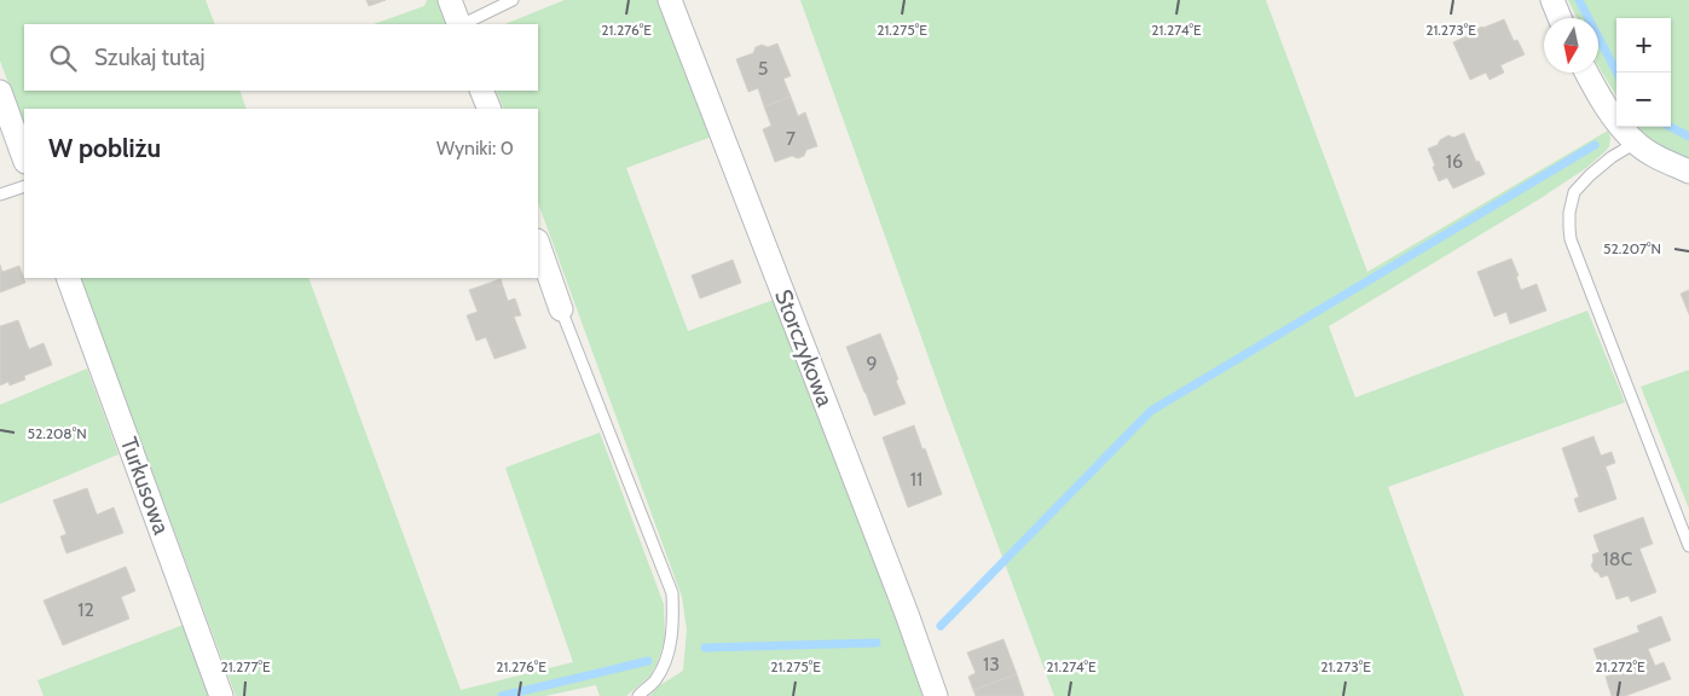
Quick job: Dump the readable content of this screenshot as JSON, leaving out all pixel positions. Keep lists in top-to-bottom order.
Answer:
{
  "streets": {
    "street": ["Storczykowa", "Turkusowa"]
  },
  "house_numbers": [
    "5",
    "7",
    "16",
    "9",
    "11",
    "18C",
    "12",
    "13"
  ],
  "north": "bottom",
  "page": {
    "map_buttons": ["+", "−"],
    "search": "Szukaj tutaj",
    "heading": ["W pobliżu", "Wyniki: 0"]
  },
  "coordinates": [
    "21.276°E",
    "21.275°E",
    "21.274°E",
    "21.273°E",
    "52.207°N",
    "52.208°N",
    "21.277°E",
    "21.272°E"
  ]
}
